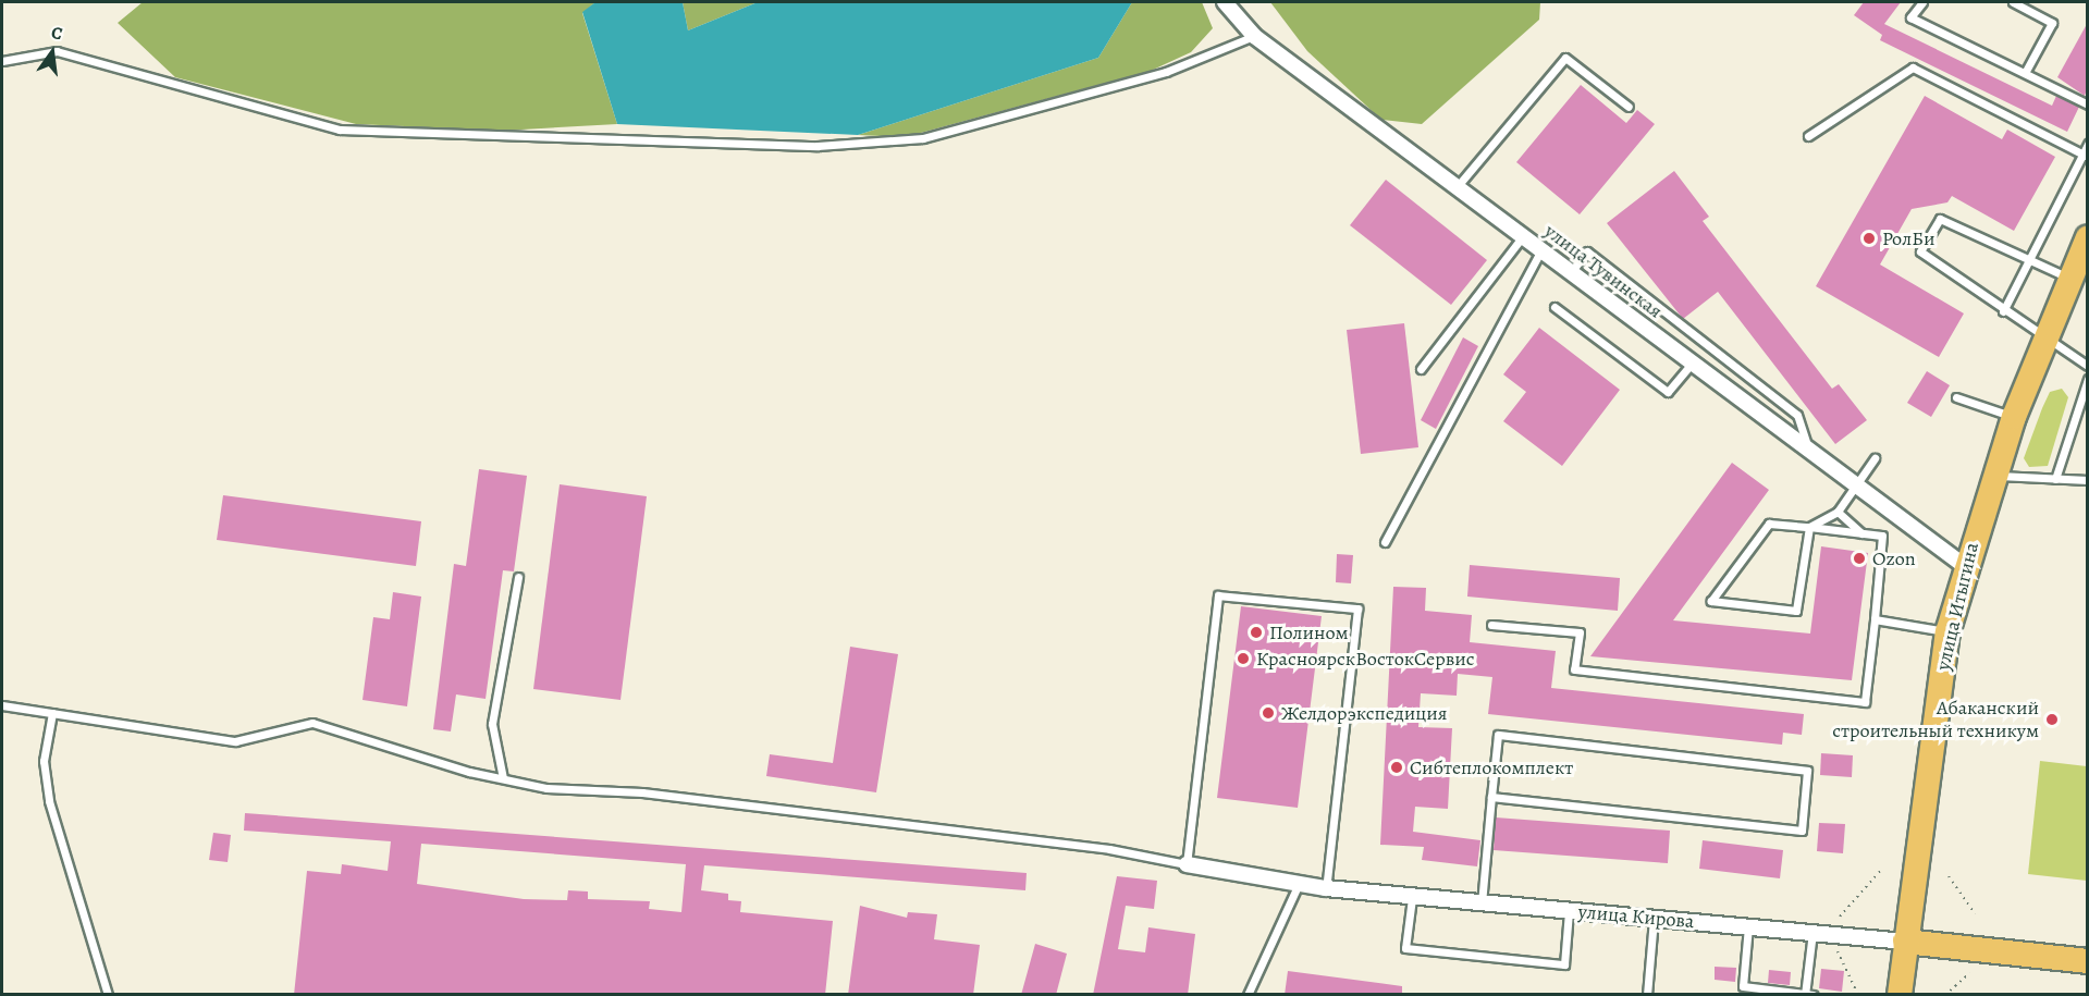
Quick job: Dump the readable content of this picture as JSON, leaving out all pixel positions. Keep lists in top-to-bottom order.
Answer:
{
  "streets": {
    "main road": ["улица Итыгина", "улица Кирова"],
    "street": ["улица Тувинская"]
  },
  "crossings": [
    ["улица Тувинская", "улица Итыгина"],
    ["улица Итыгина", "улица Кирова"]
  ],
  "places": [
    "РолБи",
    "Ozon",
    "Полином",
    "КрасноярскВостокСервис",
    "Желдорэкспедиция",
    "Абаканский строительный техникум",
    "Сибтеплокомплект"
  ],
  "north": "top"
}
